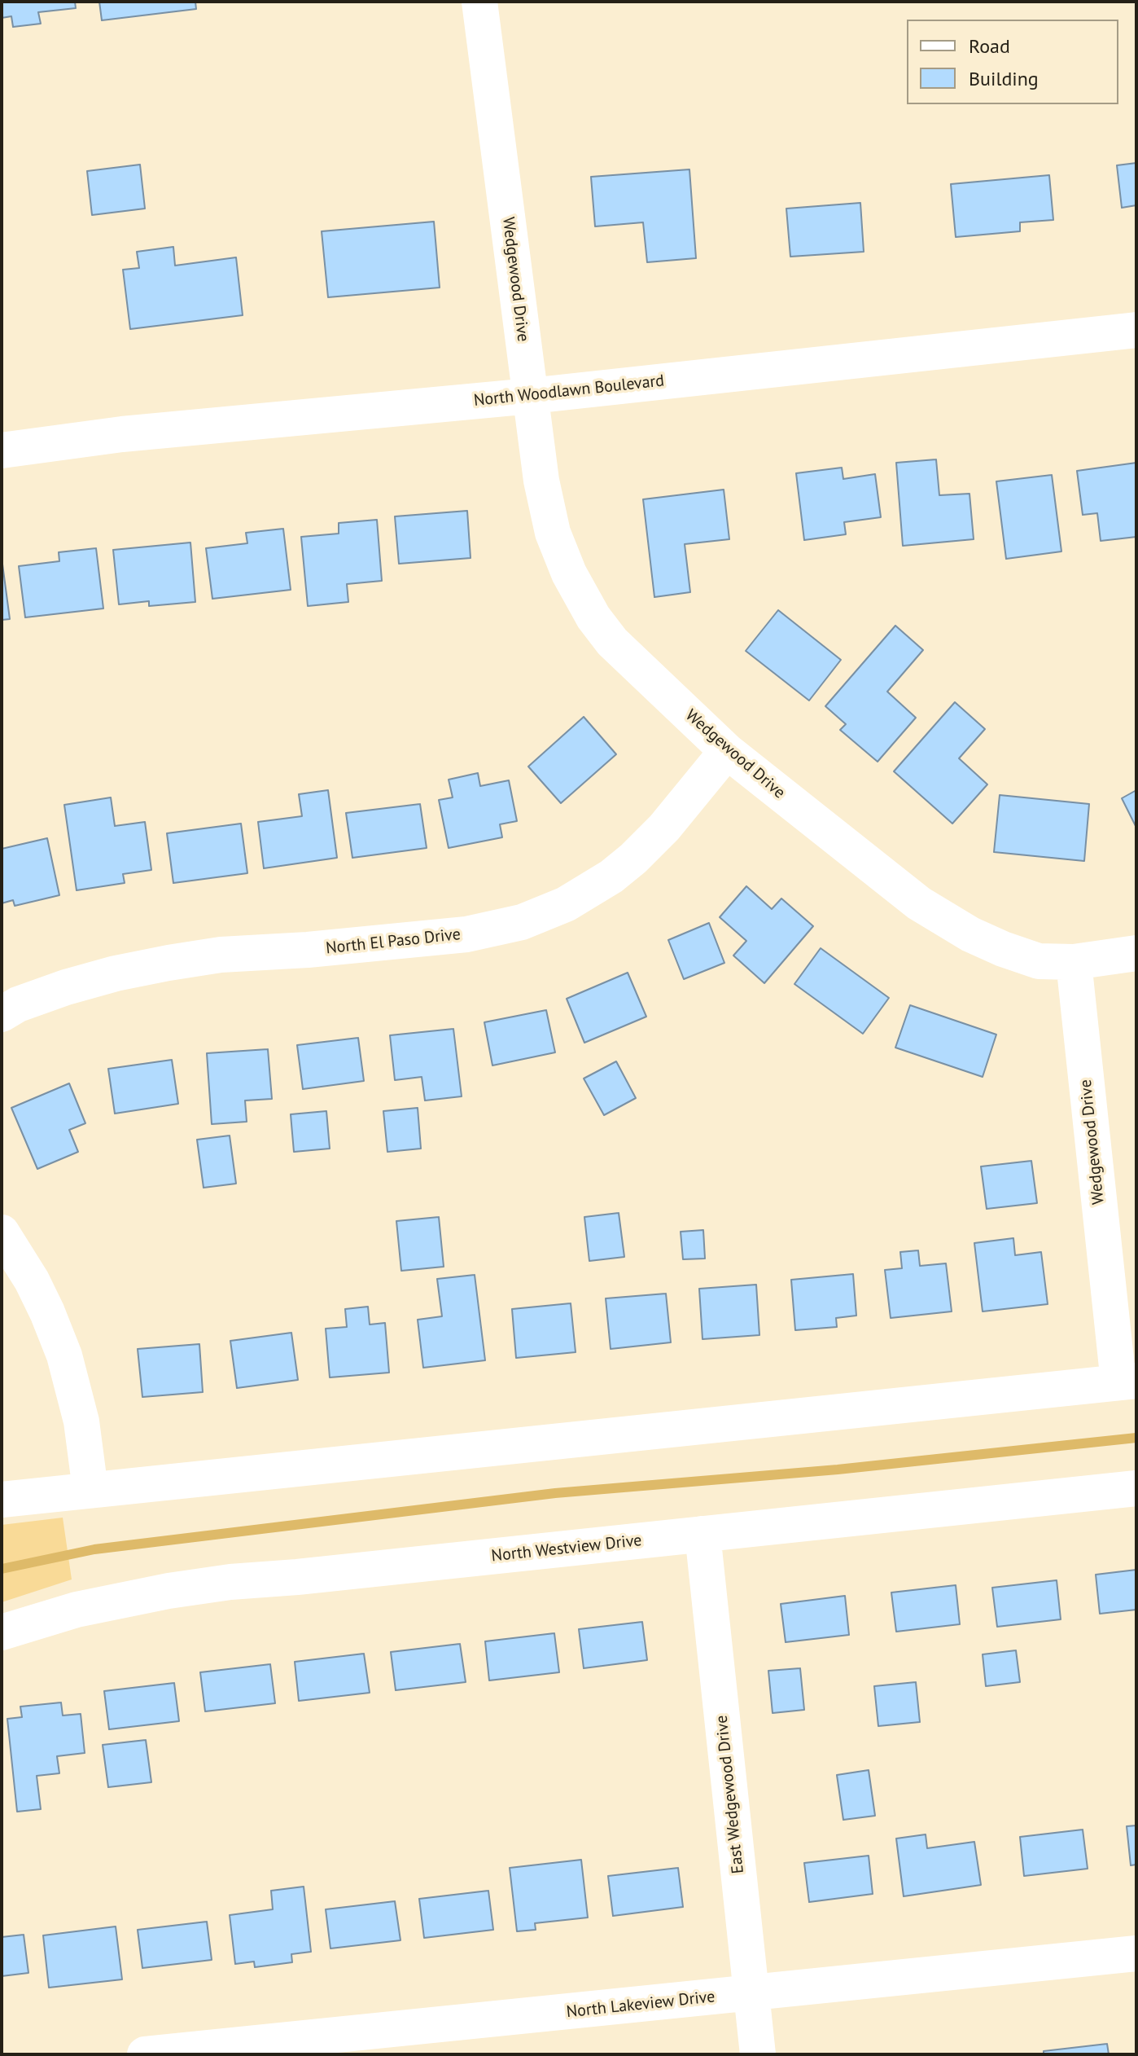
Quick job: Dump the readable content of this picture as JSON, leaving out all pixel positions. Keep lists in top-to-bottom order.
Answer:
{
  "streets": {
    "street": [
      "Wedgewood Drive",
      "North Woodlawn Boulevard",
      "North El Paso Drive",
      "North Westview Drive",
      "East Wedgewood Drive",
      "North Lakeview Drive"
    ]
  },
  "crossings": [
    ["Wedgewood Drive", "North Woodlawn Boulevard"],
    ["Wedgewood Drive", "North El Paso Drive"],
    ["North Westview Drive", "East Wedgewood Drive"],
    ["East Wedgewood Drive", "North Lakeview Drive"]
  ],
  "legend": ["Road", "Building"]
}
